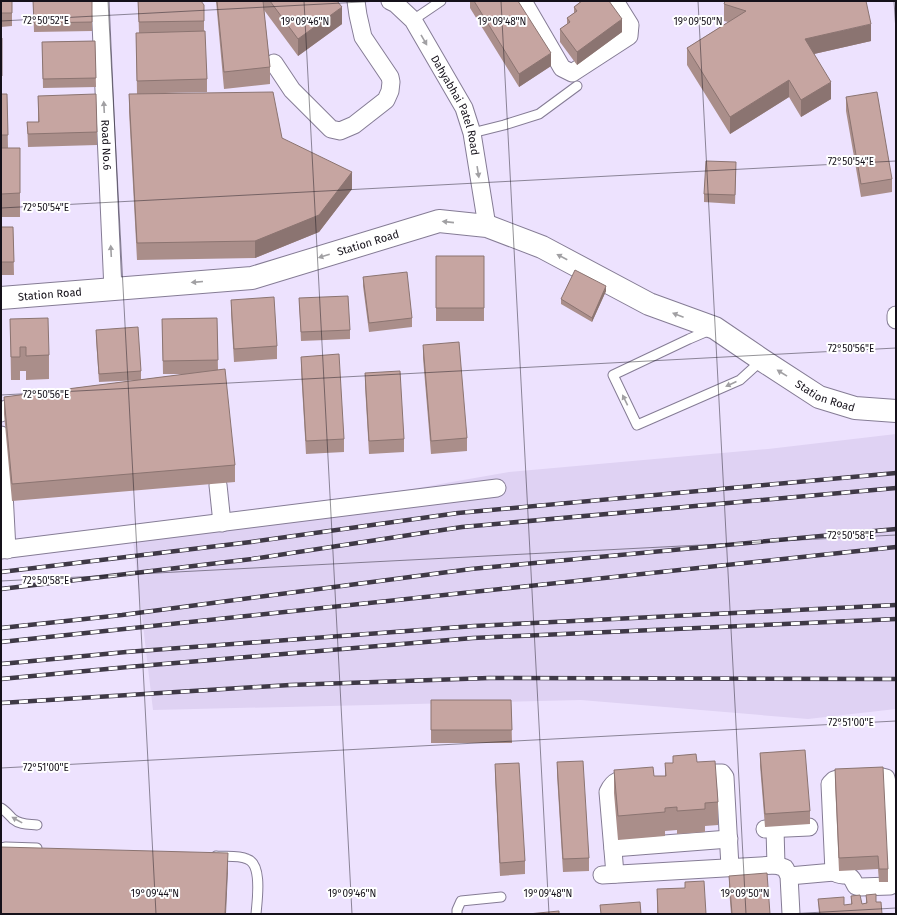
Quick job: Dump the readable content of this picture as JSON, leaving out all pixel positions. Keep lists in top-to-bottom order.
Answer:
{
  "streets": {
    "street": ["Dahyabhai Patel Road", "Road No.6", "Station Road"]
  },
  "crossings": [
    ["Dahyabhai Patel Road", "Station Road"],
    ["Road No.6", "Station Road"]
  ],
  "one_way": ["Dahyabhai Patel Road", "Road No.6", "Station Road"],
  "coordinates": [
    "72°50'52\"E",
    "19°09'46\"N",
    "19°09'48\"N",
    "19°09'50\"N",
    "72°50'54\"E",
    "72°50'56\"E",
    "72°50'58\"E",
    "72°51'00\"E",
    "19°09'44\"N"
  ]
}
